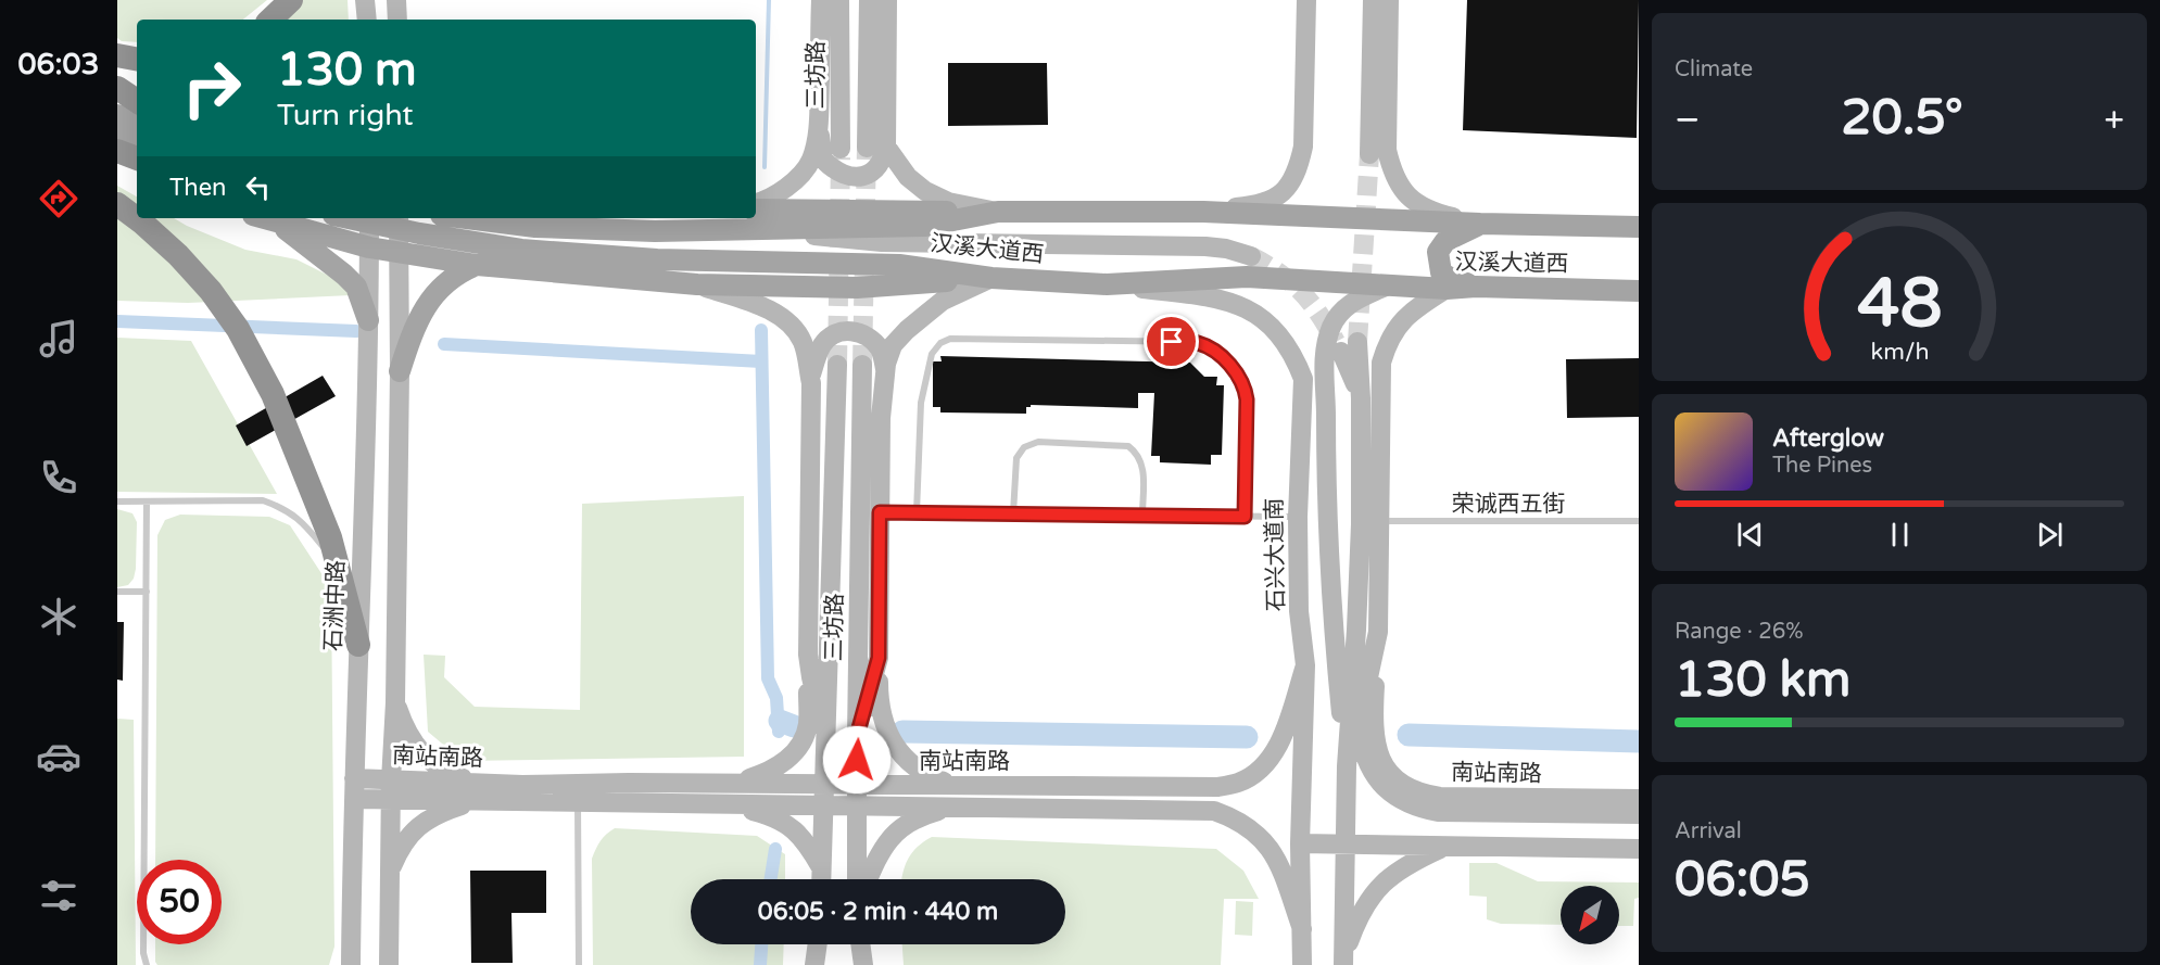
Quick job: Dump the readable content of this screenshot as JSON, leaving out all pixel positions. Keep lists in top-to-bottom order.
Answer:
{
  "streets": {
    "main road": [
      "三坊路",
      "汉溪大道西",
      "石兴大道南",
      "石洲中路",
      "南站南路"
    ],
    "lane": ["荣诚西五街"]
  },
  "crossings": [
    ["三坊路", "南站南路"],
    ["汉溪大道西", "石兴大道南"],
    ["石兴大道南", "南站南路"],
    ["石洲中路", "南站南路"]
  ],
  "north": "bottom left",
  "page": {
    "tabs": "06:03",
    "tile": [
      "Climate",
      ["Range · 26%", "130 km"],
      ["Arrival", "06:05"]
    ],
    "turn": ["130 m", "Turn right"],
    "heat": ["−", "20.5°", "+"],
    "then": "Then",
    "song": ["Afterglow", "The Pines"],
    "limit": "50",
    "trip": "06:05 · 2 min · 440 m",
    "gauge": ["48", "km/h"]
  }
}
